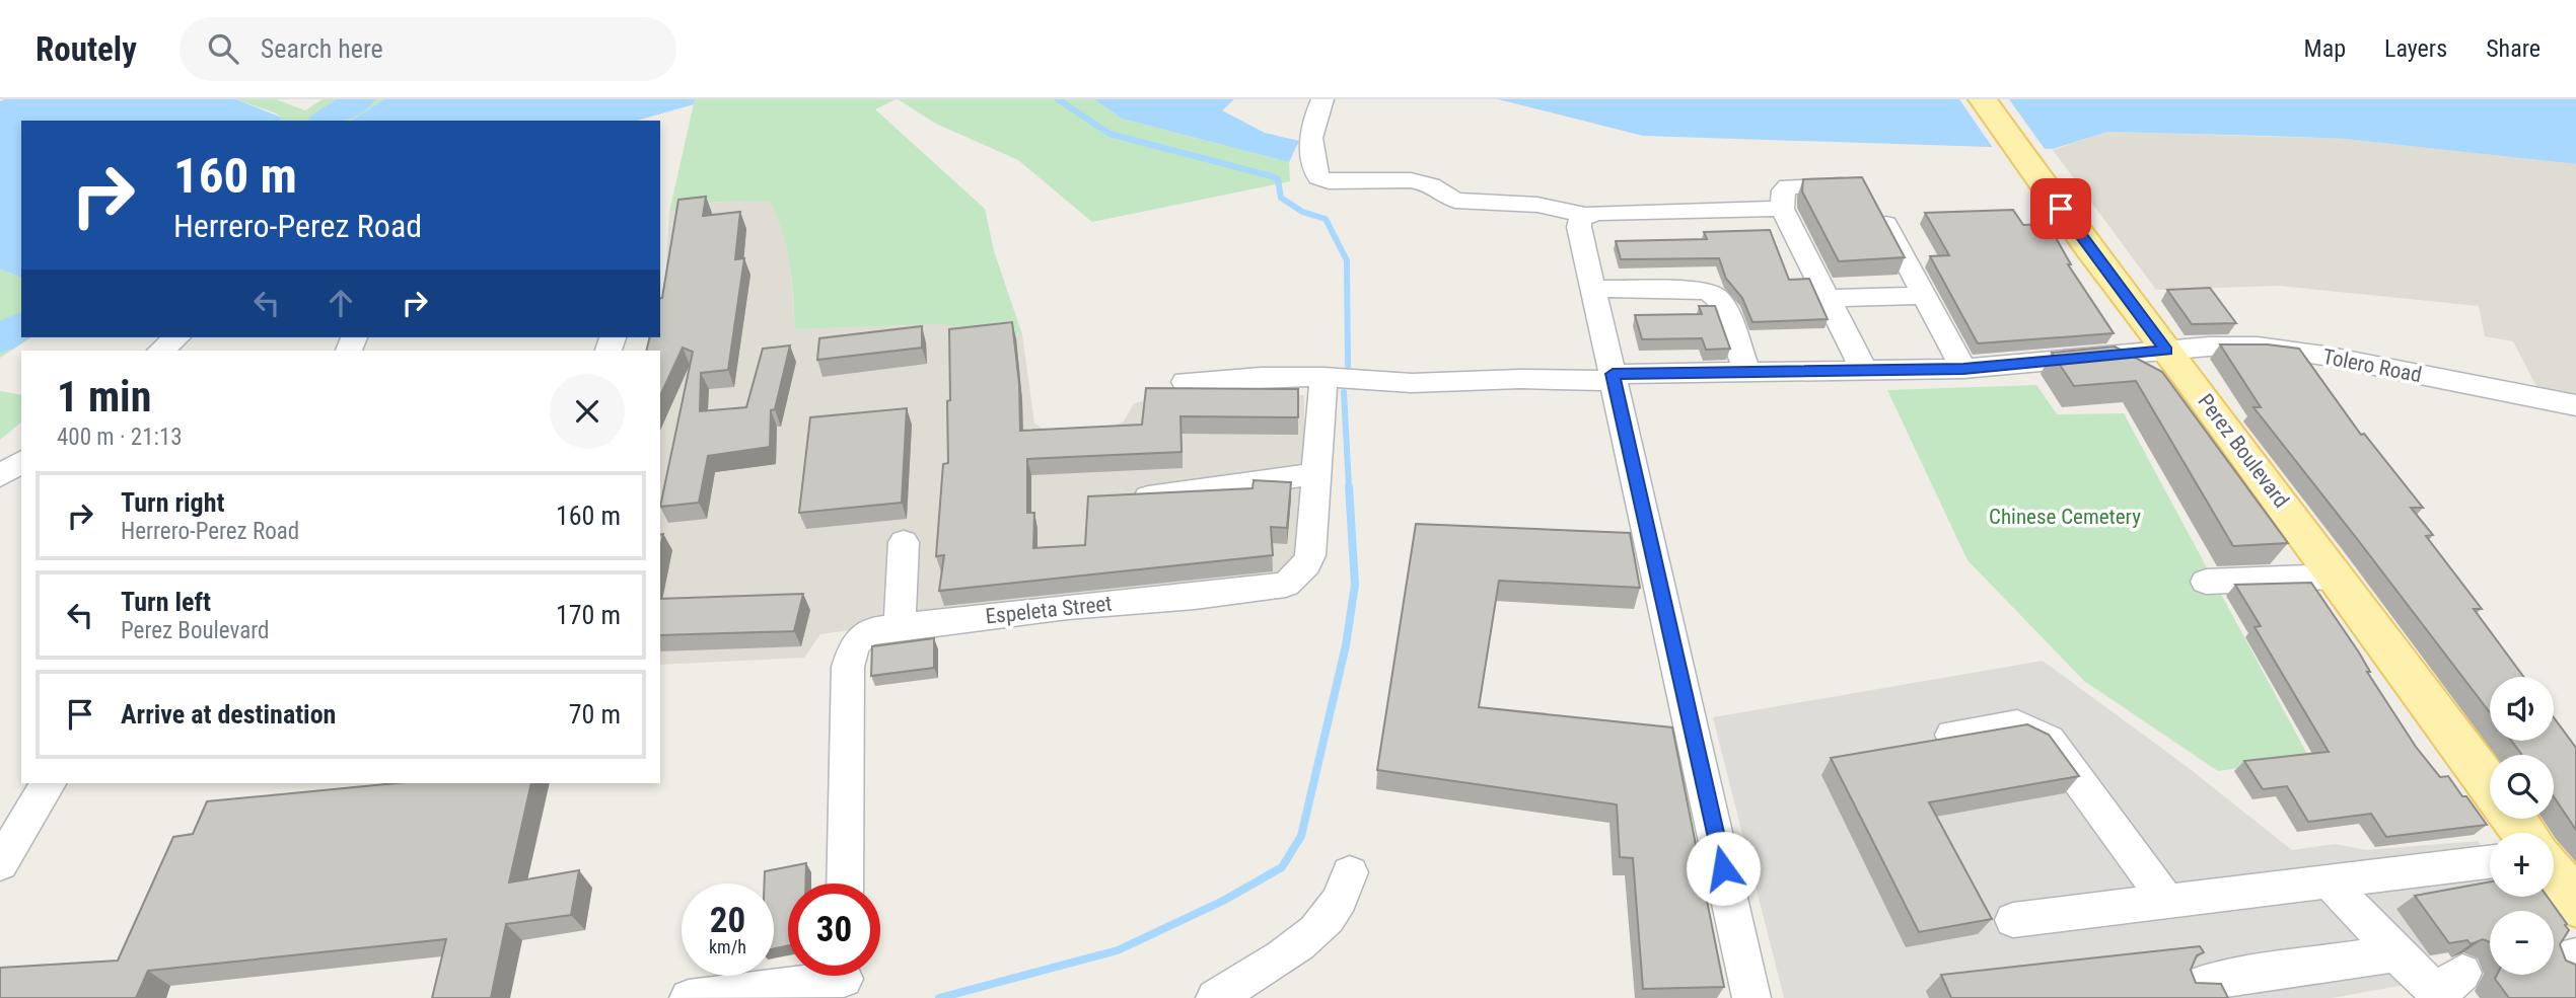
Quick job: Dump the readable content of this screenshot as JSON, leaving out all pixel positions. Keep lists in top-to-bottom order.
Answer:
{
  "streets": {
    "main road": ["Perez Boulevard"],
    "street": ["Tolero Road", "Espeleta Street"]
  },
  "crossings": [
    ["Tolero Road", "Perez Boulevard"],
    ["Tolero Road", "Espeleta Street"]
  ],
  "parks": ["Chinese Cemetery"],
  "page": {
    "header": "Routely",
    "search": "Search here",
    "nav": ["Map", "Layers", "Share"],
    "turn": ["160 m", "Herrero-Perez Road"],
    "heading": ["1 min", "400 m · 21:13"],
    "list": [
      {
        "name": "Turn right",
        "note": "Herrero-Perez Road",
        "value": "160 m"
      },
      {
        "name": "Turn left",
        "note": "Perez Boulevard",
        "value": "170 m"
      },
      {
        "name": "Arrive at destination",
        "value": "70 m"
      }
    ],
    "map_buttons": ["+", "−"],
    "speed": "20 km/h",
    "limit": "30"
  }
}
